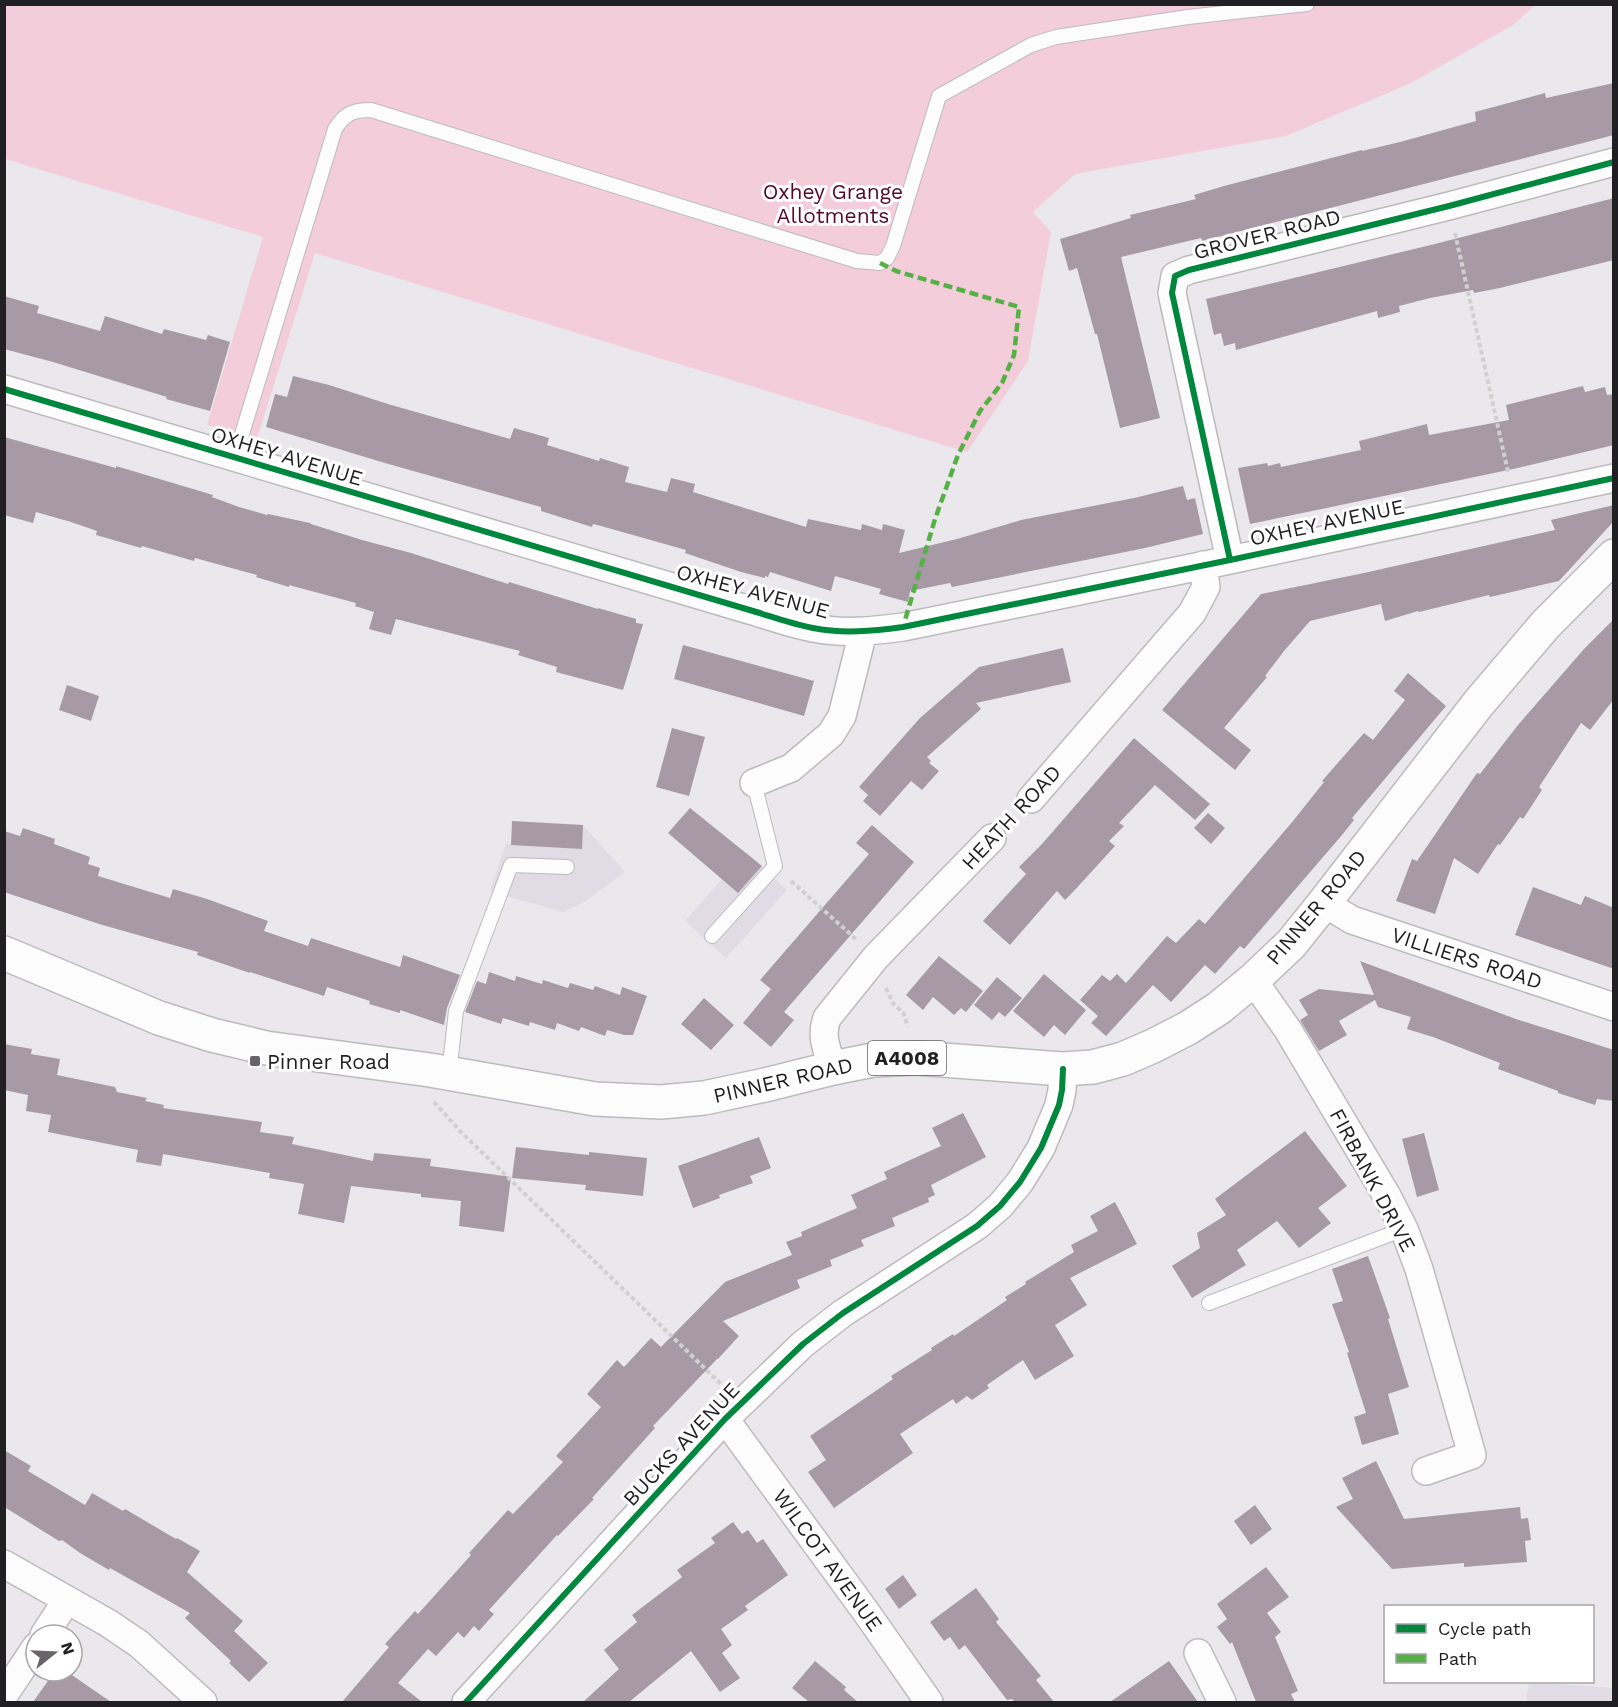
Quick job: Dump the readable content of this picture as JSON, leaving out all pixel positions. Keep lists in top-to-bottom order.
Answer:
{
  "streets": {
    "main road": ["PINNER ROAD", "A4008"],
    "street": [
      "GROVER ROAD",
      "OXHEY AVENUE",
      "HEATH ROAD",
      "VILLIERS ROAD",
      "FIRBANK DRIVE",
      "BUCKS AVENUE",
      "WILCOT AVENUE"
    ]
  },
  "crossings": [
    ["GROVER ROAD", "OXHEY AVENUE"],
    ["OXHEY AVENUE", "HEATH ROAD"],
    ["HEATH ROAD", "PINNER ROAD"],
    ["PINNER ROAD", "VILLIERS ROAD"],
    ["PINNER ROAD", "FIRBANK DRIVE"],
    ["PINNER ROAD", "BUCKS AVENUE"],
    ["BUCKS AVENUE", "WILCOT AVENUE"]
  ],
  "parks": ["Oxhey Grange Allotments"],
  "places": {
    "transit": ["Pinner Road"]
  },
  "legend": ["Cycle path", "Path"],
  "north": "right"
}
